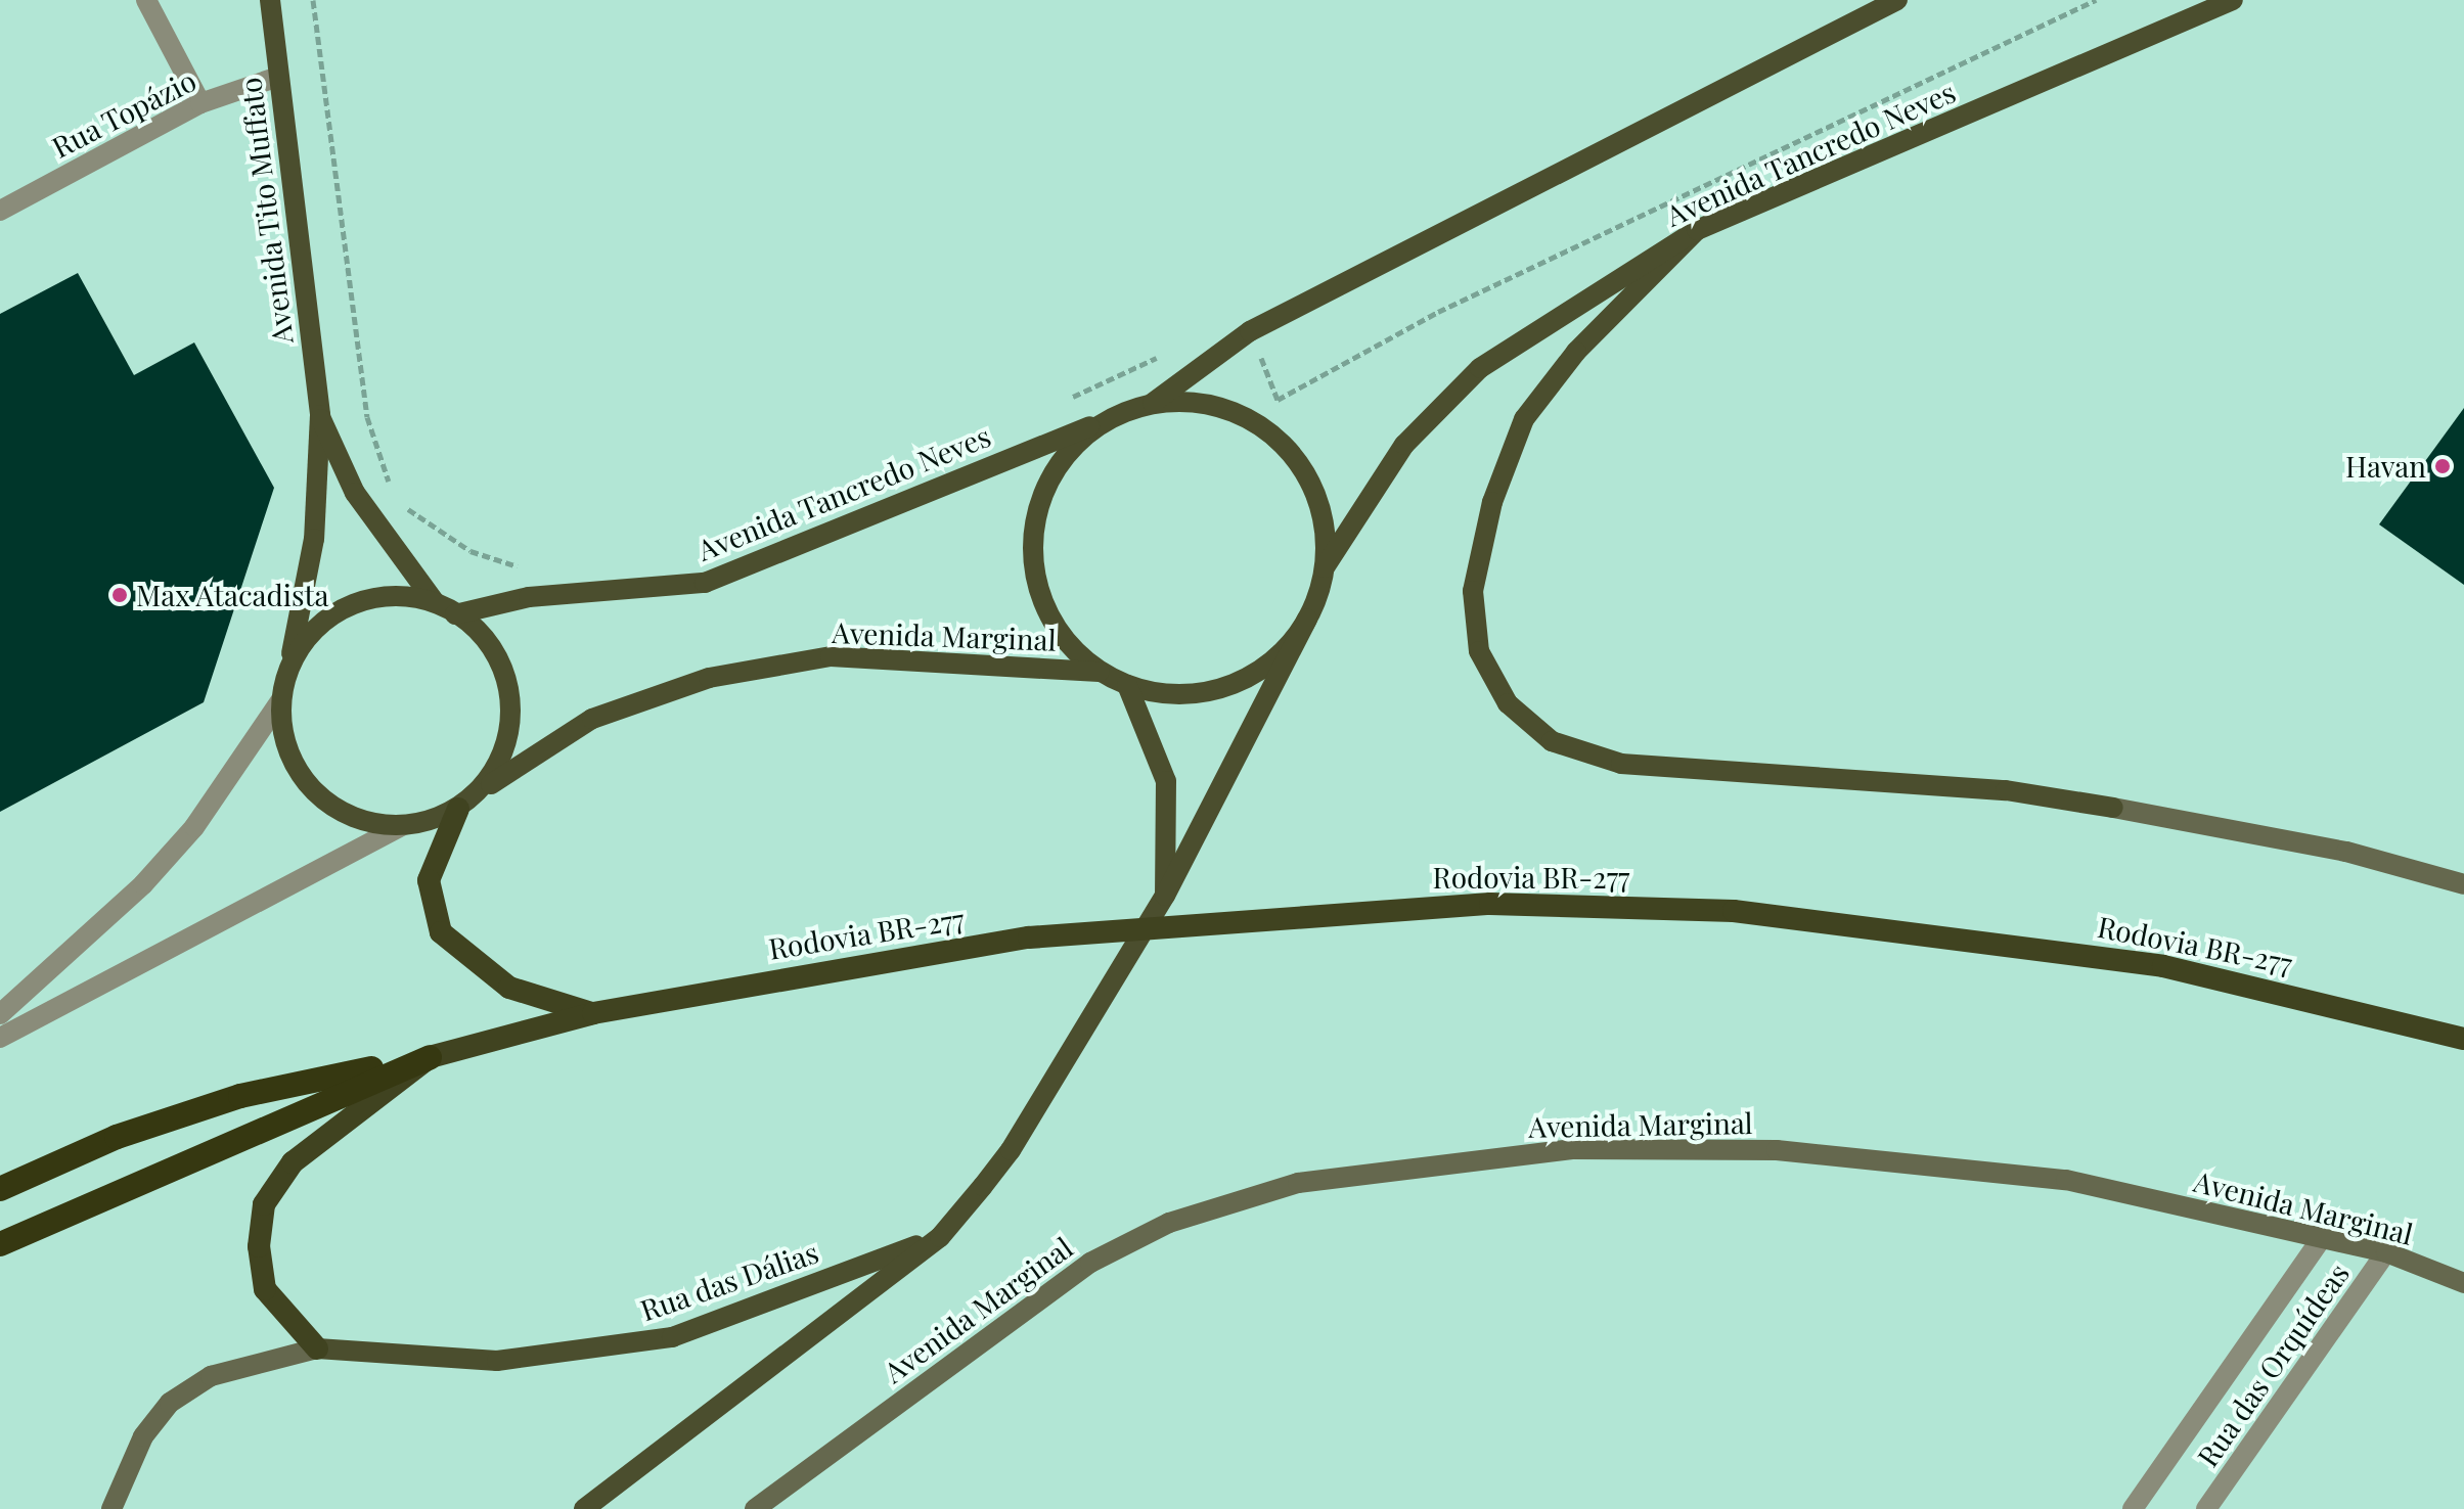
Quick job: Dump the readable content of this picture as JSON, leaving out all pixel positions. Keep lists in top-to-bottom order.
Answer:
{
  "streets": {
    "highway": ["Rodovia BR-277"],
    "main road": [
      "Avenida Tancredo Neves",
      "Avenida Tito Muffato",
      "Avenida Marginal",
      "Rua das Dálias"
    ],
    "street": ["Rua Topázio", "Rua das Orquídeas"]
  },
  "crossings": [
    ["Rua Topázio", "Avenida Tito Muffato"],
    ["Avenida Tancredo Neves", "Avenida Tito Muffato"],
    ["Avenida Tancredo Neves", "Avenida Marginal"],
    ["Avenida Tito Muffato", "Avenida Marginal"],
    ["Avenida Marginal", "Rua das Orquídeas"]
  ],
  "places": ["Havan", "Max Atacadista"]
}
